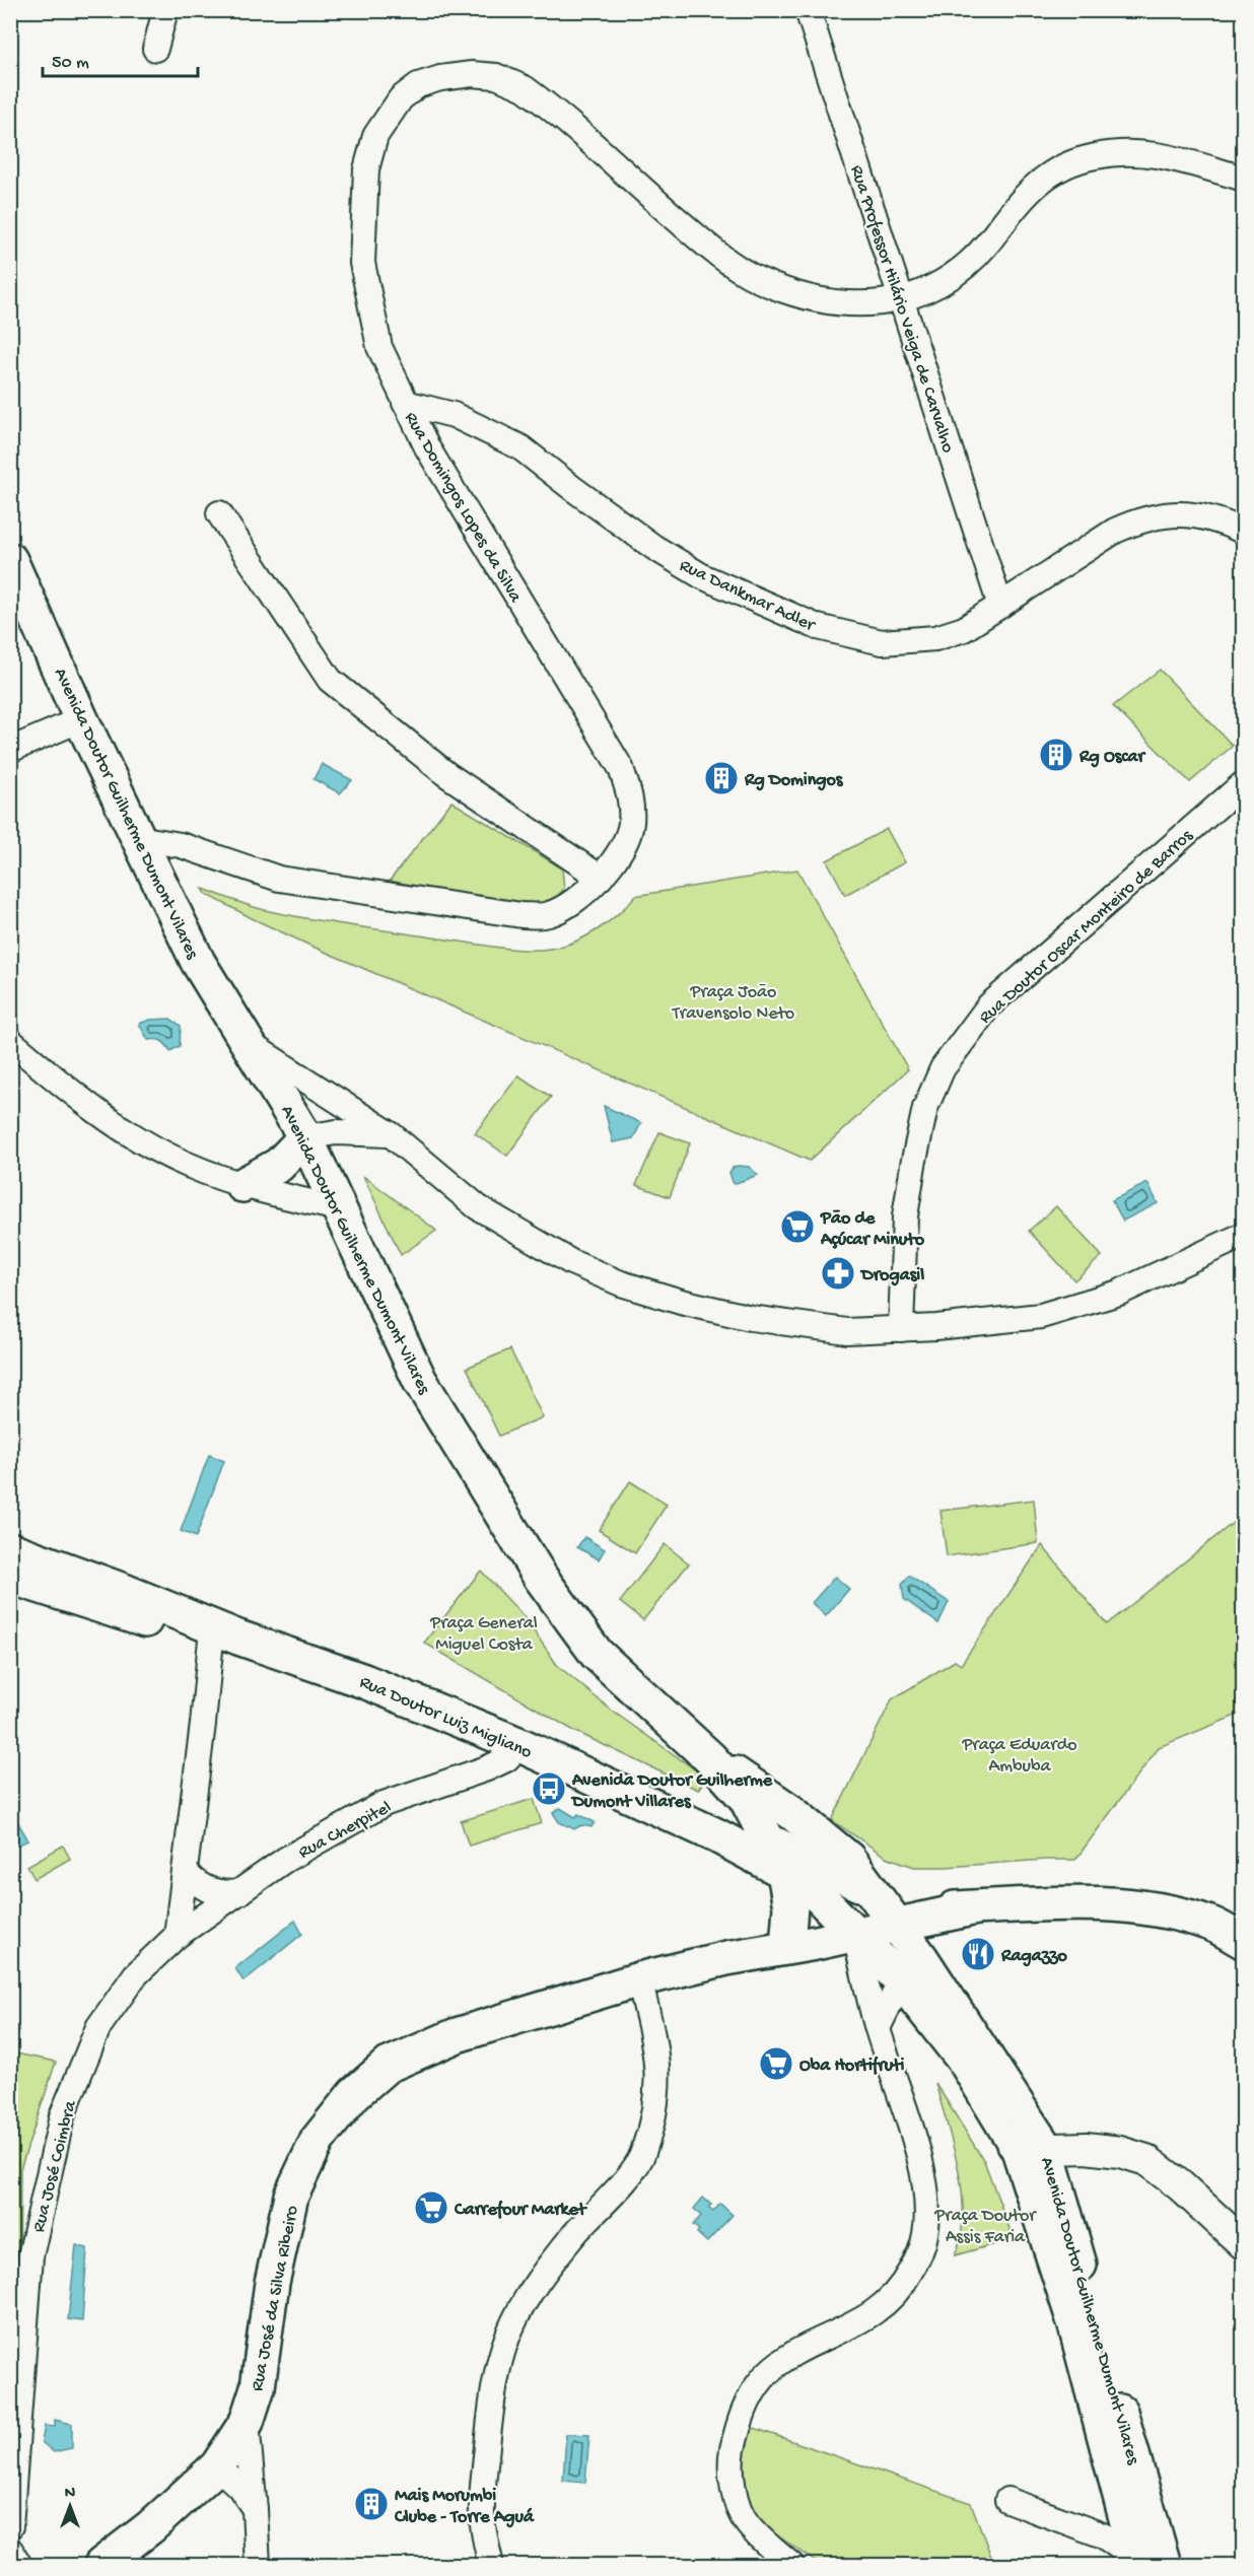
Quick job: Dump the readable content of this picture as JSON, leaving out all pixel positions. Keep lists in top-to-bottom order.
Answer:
{
  "streets": {
    "main road": ["Avenida Doutor Guilherme Dumont Vilares", "Rua Doutor Luiz Migliano", "Rua José da Silva Ribeiro"],
    "street": [
      "Rua Professor Hilário Veiga de Carvalho",
      "Rua Domingos Lopes da Silva",
      "Rua Dankmar Adler",
      "Rua Doutor Oscar Monteiro de Barros",
      "Rua Cherpitel",
      "Rua José Coimbra"
    ]
  },
  "crossings": [
    ["Rua Professor Hilário Veiga de Carvalho", "Rua Domingos Lopes da Silva"],
    ["Rua Professor Hilário Veiga de Carvalho", "Rua Dankmar Adler"],
    ["Rua Domingos Lopes da Silva", "Rua Dankmar Adler"],
    ["Rua Domingos Lopes da Silva", "Avenida Doutor Guilherme Dumont Vilares"],
    ["Avenida Doutor Guilherme Dumont Vilares", "Rua Doutor Luiz Migliano"],
    ["Avenida Doutor Guilherme Dumont Vilares", "Rua José da Silva Ribeiro"],
    ["Rua Doutor Luiz Migliano", "Rua Cherpitel"],
    ["Rua Cherpitel", "Rua José Coimbra"]
  ],
  "parks": [
    "Praça João Travensolo Neto",
    "Praça General Miguel Costa",
    "Praça Eduardo Ambuba",
    "Praça Doutor Assis Faria"
  ],
  "places": {
    "building": ["Rg Oscar", "Rg Domingos", "Mais Morumbi Clube - Torre Aguá"],
    "supermarket": ["Pão de Açúcar Minuto", "Oba Hortifruti", "Carrefour Market"],
    "pharmacy": ["Drogasil"],
    "bus stop": ["Avenida Doutor Guilherme Dumont Villares"],
    "restaurant": ["Ragazzo"]
  },
  "scale_bar": "50 m",
  "north": "top"
}
